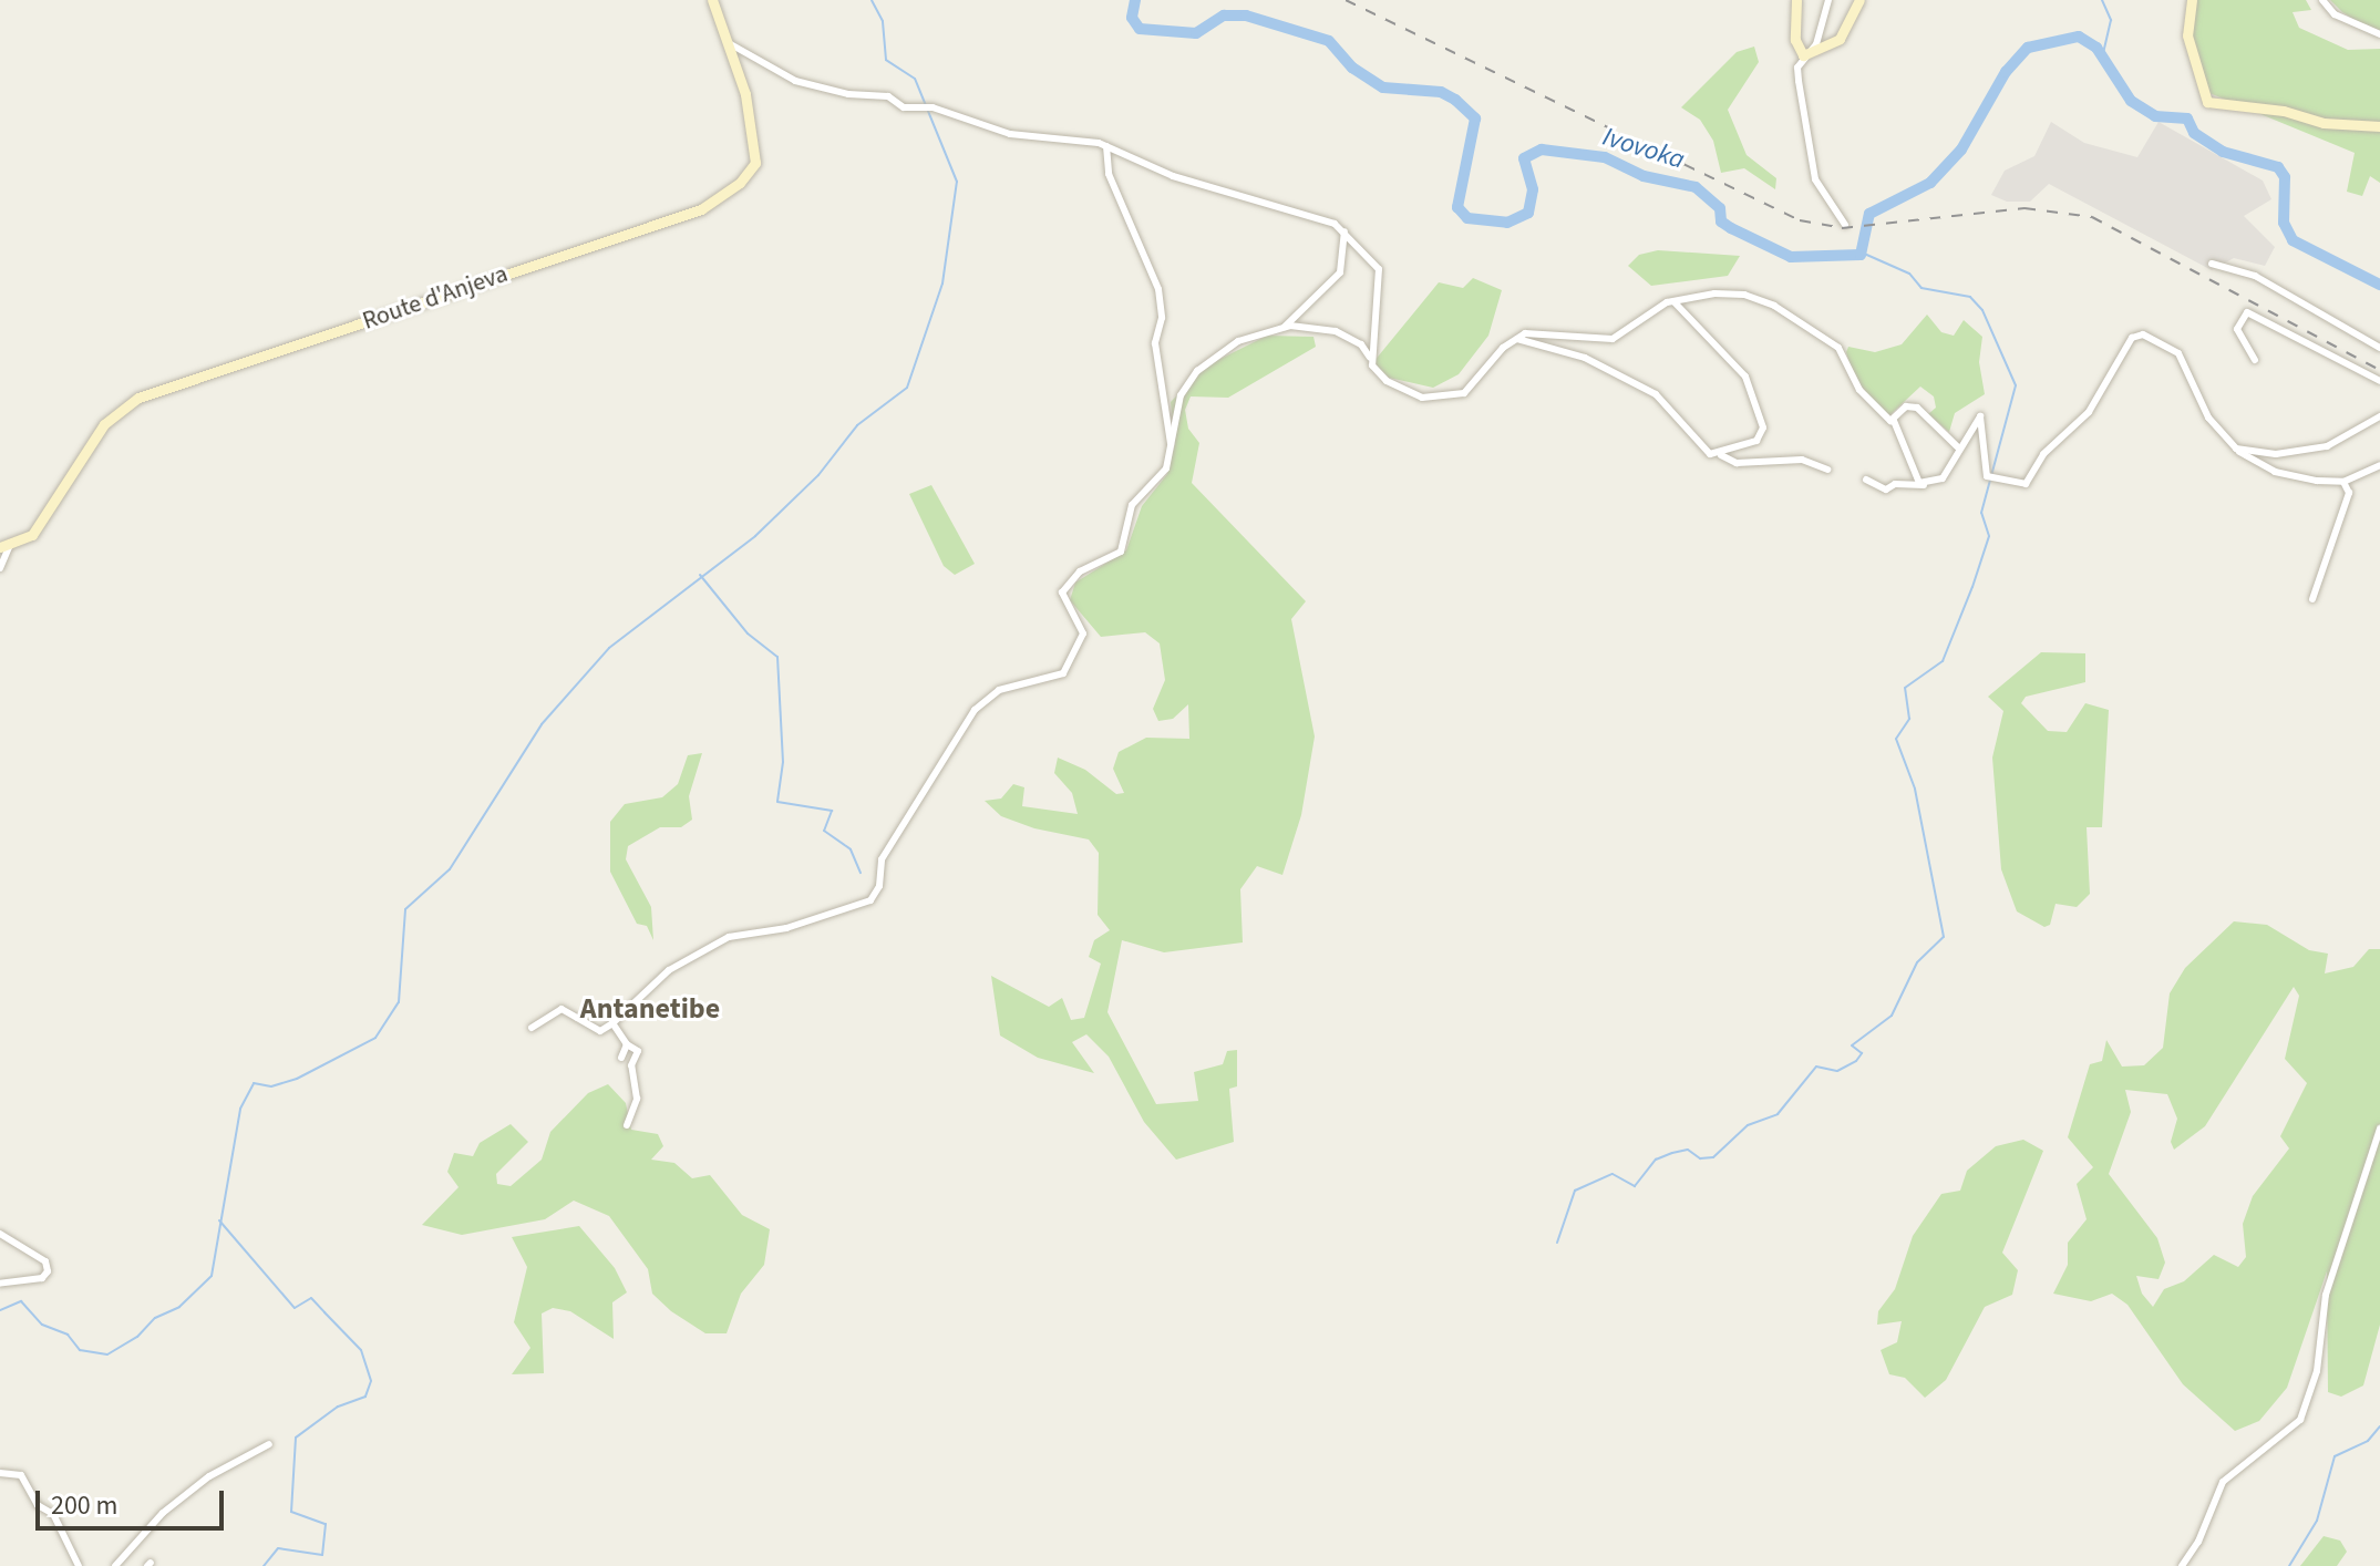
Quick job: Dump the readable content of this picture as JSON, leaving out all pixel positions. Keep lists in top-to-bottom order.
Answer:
{
  "streets": {
    "street": ["Route d'Anjeva"]
  },
  "districts": ["Antanetibe"],
  "water": ["Ivovoka"],
  "scale_bar": "200 m"
}
